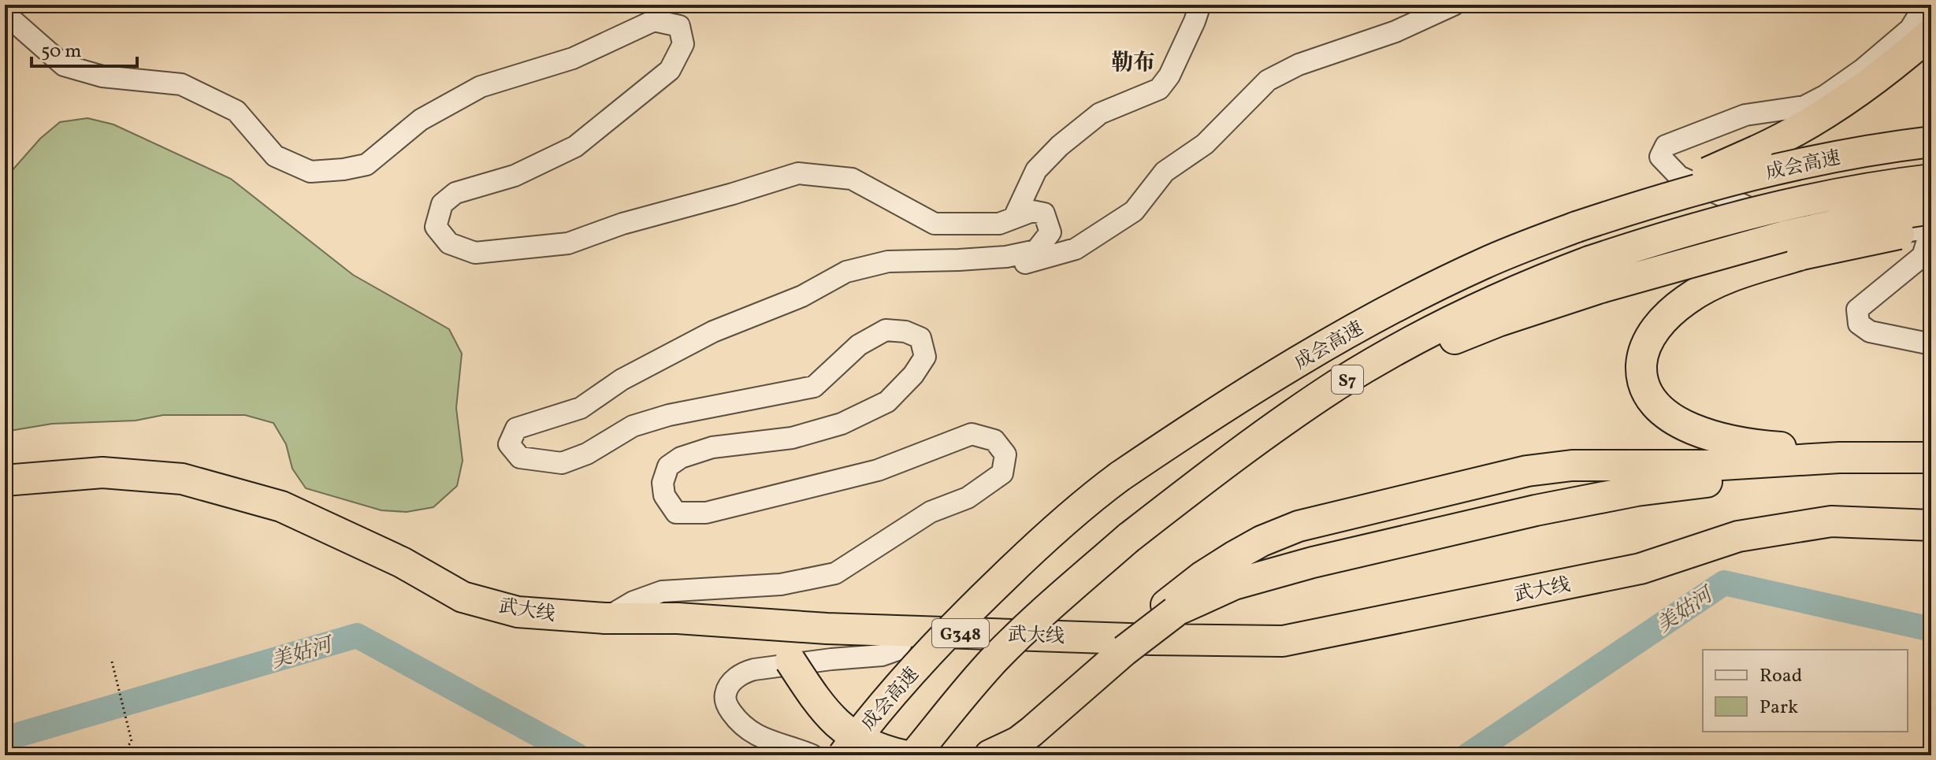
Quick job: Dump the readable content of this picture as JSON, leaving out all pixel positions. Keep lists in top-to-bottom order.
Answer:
{
  "streets": {
    "highway": [
      "成会高速",
      "S7",
      "武大线",
      "G348"
    ]
  },
  "districts": ["勒布"],
  "water": ["美姑河"],
  "legend": ["Road", "Park"],
  "scale_bar": "50 m"
}
